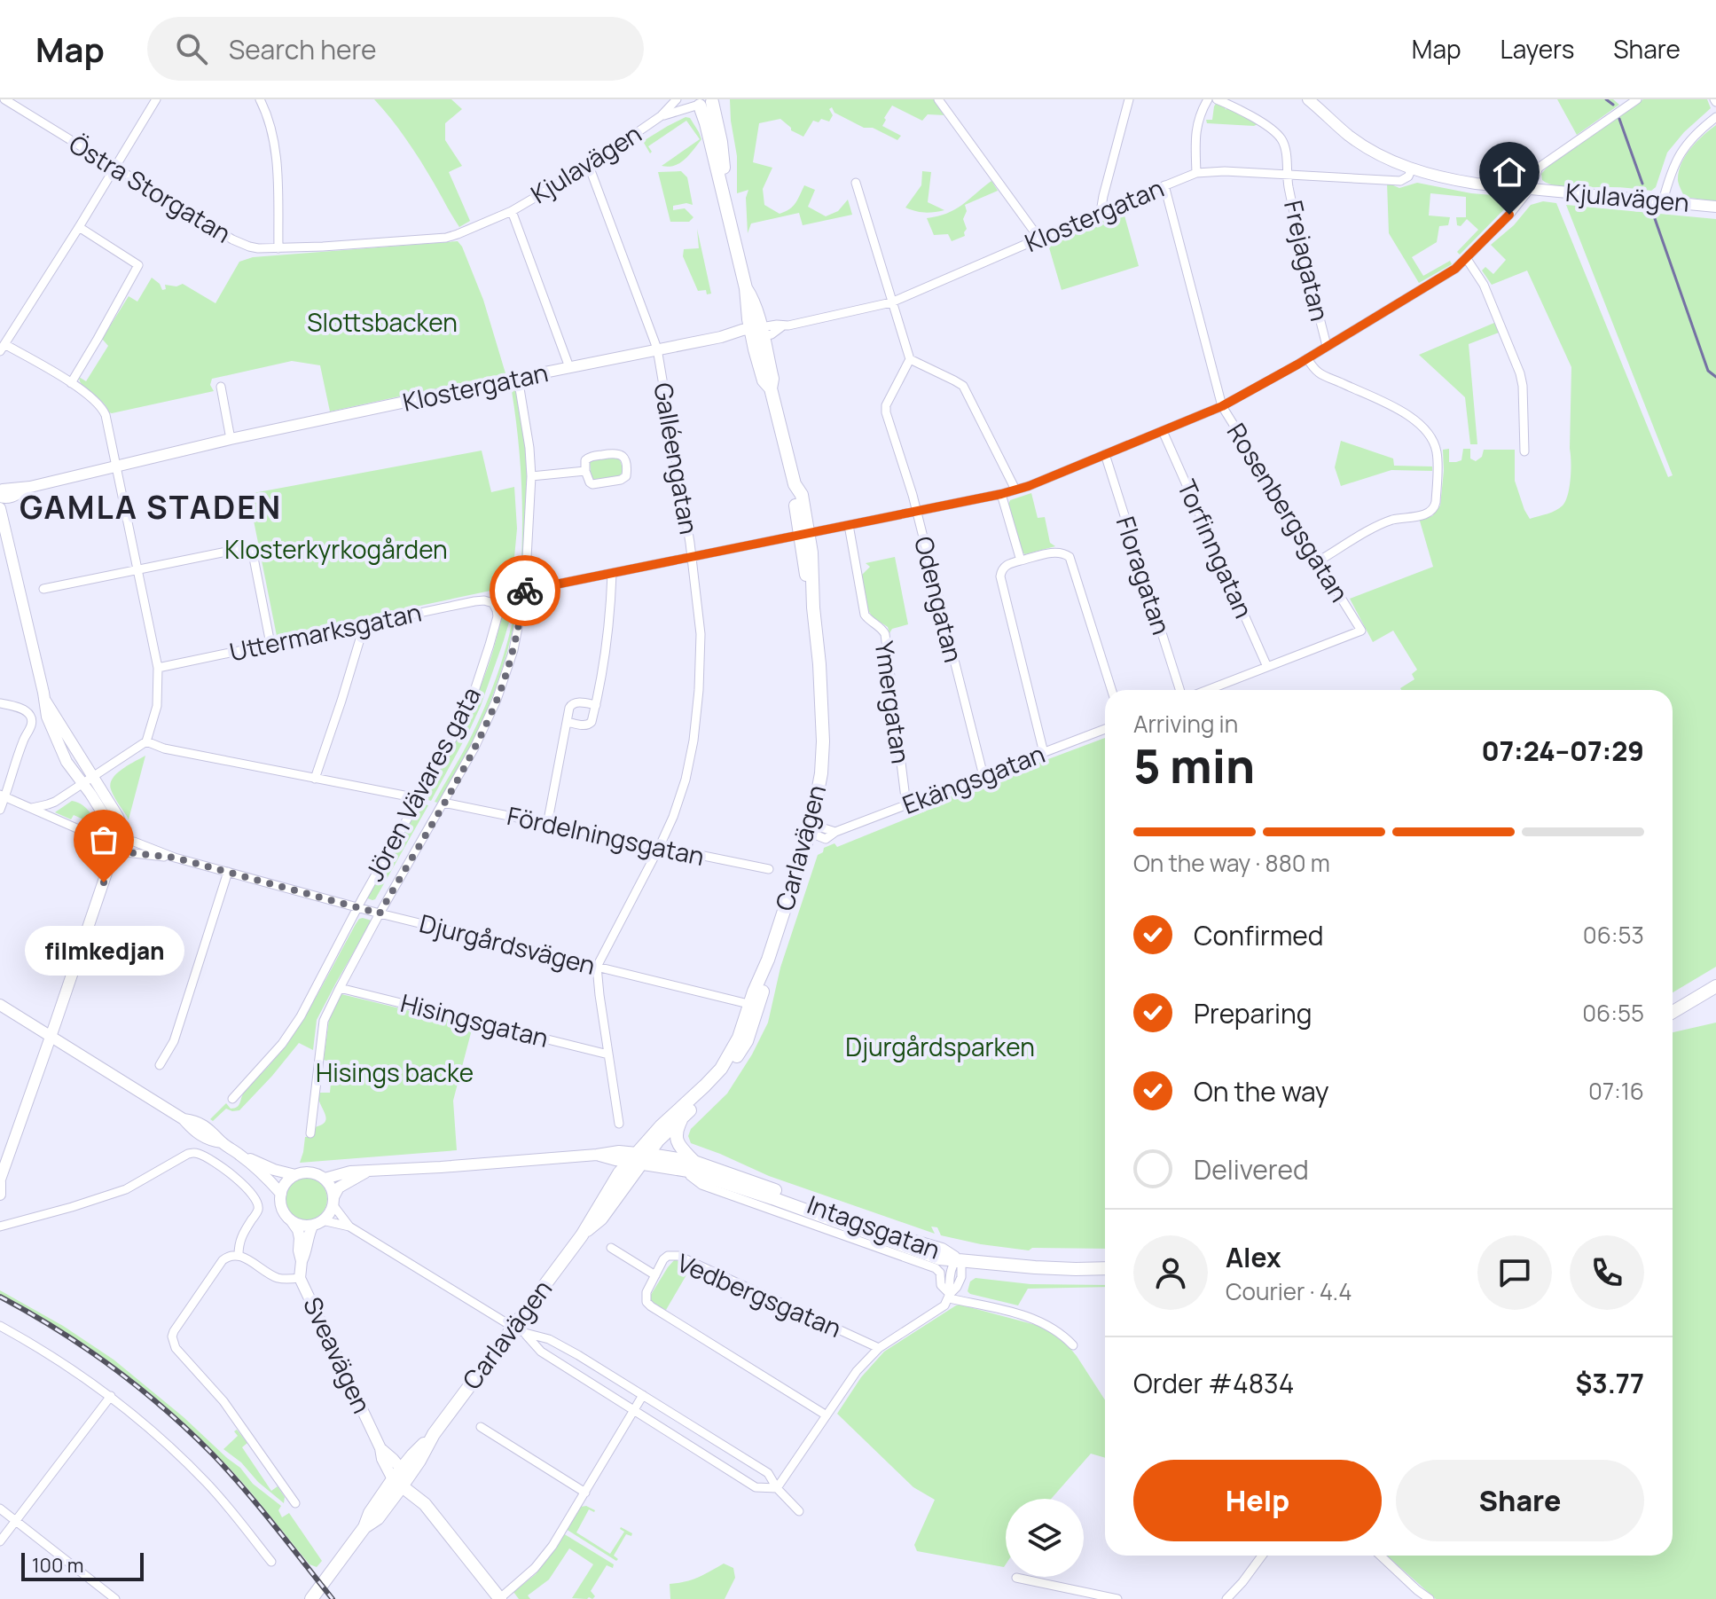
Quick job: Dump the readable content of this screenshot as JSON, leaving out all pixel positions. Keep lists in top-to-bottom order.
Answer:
{
  "streets": {
    "main road": ["Carlavägen", "Intagsgatan", "Sveavägen"],
    "street": [
      "Kjulavägen",
      "Östra Storgatan",
      "Klostergatan",
      "Frejagatan",
      "Galléengatan",
      "Rosenbergsgatan",
      "Torfinngatan",
      "Floragatan",
      "Odengatan",
      "Uttermarksgatan",
      "Ymergatan",
      "Ekängsgatan",
      "Jören Vävares gata",
      "Fördelningsgatan",
      "Djurgårdsvägen",
      "Hisingsgatan",
      "Vedbergsgatan"
    ]
  },
  "crossings": [
    ["Kjulavägen", "Östra Storgatan"],
    ["Kjulavägen", "Klostergatan"],
    ["Kjulavägen", "Galléengatan"],
    ["Kjulavägen", "Carlavägen"],
    ["Klostergatan", "Frejagatan"],
    ["Klostergatan", "Galléengatan"],
    ["Klostergatan", "Rosenbergsgatan"],
    ["Klostergatan", "Carlavägen"],
    ["Galléengatan", "Fördelningsgatan"],
    ["Galléengatan", "Djurgårdsvägen"],
    ["Rosenbergsgatan", "Torfinngatan"],
    ["Odengatan", "Ekängsgatan"],
    ["Uttermarksgatan", "Jören Vävares gata"],
    ["Ymergatan", "Ekängsgatan"],
    ["Ekängsgatan", "Carlavägen"],
    ["Jören Vävares gata", "Djurgårdsvägen"],
    ["Carlavägen", "Djurgårdsvägen"],
    ["Carlavägen", "Intagsgatan"],
    ["Carlavägen", "Sveavägen"],
    ["Intagsgatan", "Sveavägen"]
  ],
  "districts": ["GAMLA STADEN"],
  "parks": [
    "Slottsbacken",
    "Klosterkyrkogården",
    "Djurgårdsparken",
    "Hisings backe"
  ],
  "places": ["filmkedjan"],
  "scale_bar": "100 m",
  "page": {
    "header": "Map",
    "search": "Search here",
    "nav": ["Map", "Layers", "Share"],
    "heading": ["5 min", "Arriving in", "07:24–07:29"],
    "panel": [
      "Alex",
      "Courier · 4.4",
      "Order #4834",
      "$3.77"
    ],
    "bar": "On the way · 880 m",
    "list": [
      ["Confirmed", "06:53"],
      ["Preparing", "06:55"],
      ["On the way", "07:16"],
      "Delivered"
    ],
    "bubble": "filmkedjan",
    "buttons": ["Help", "Share"],
    "scale": "100 m"
  }
}
